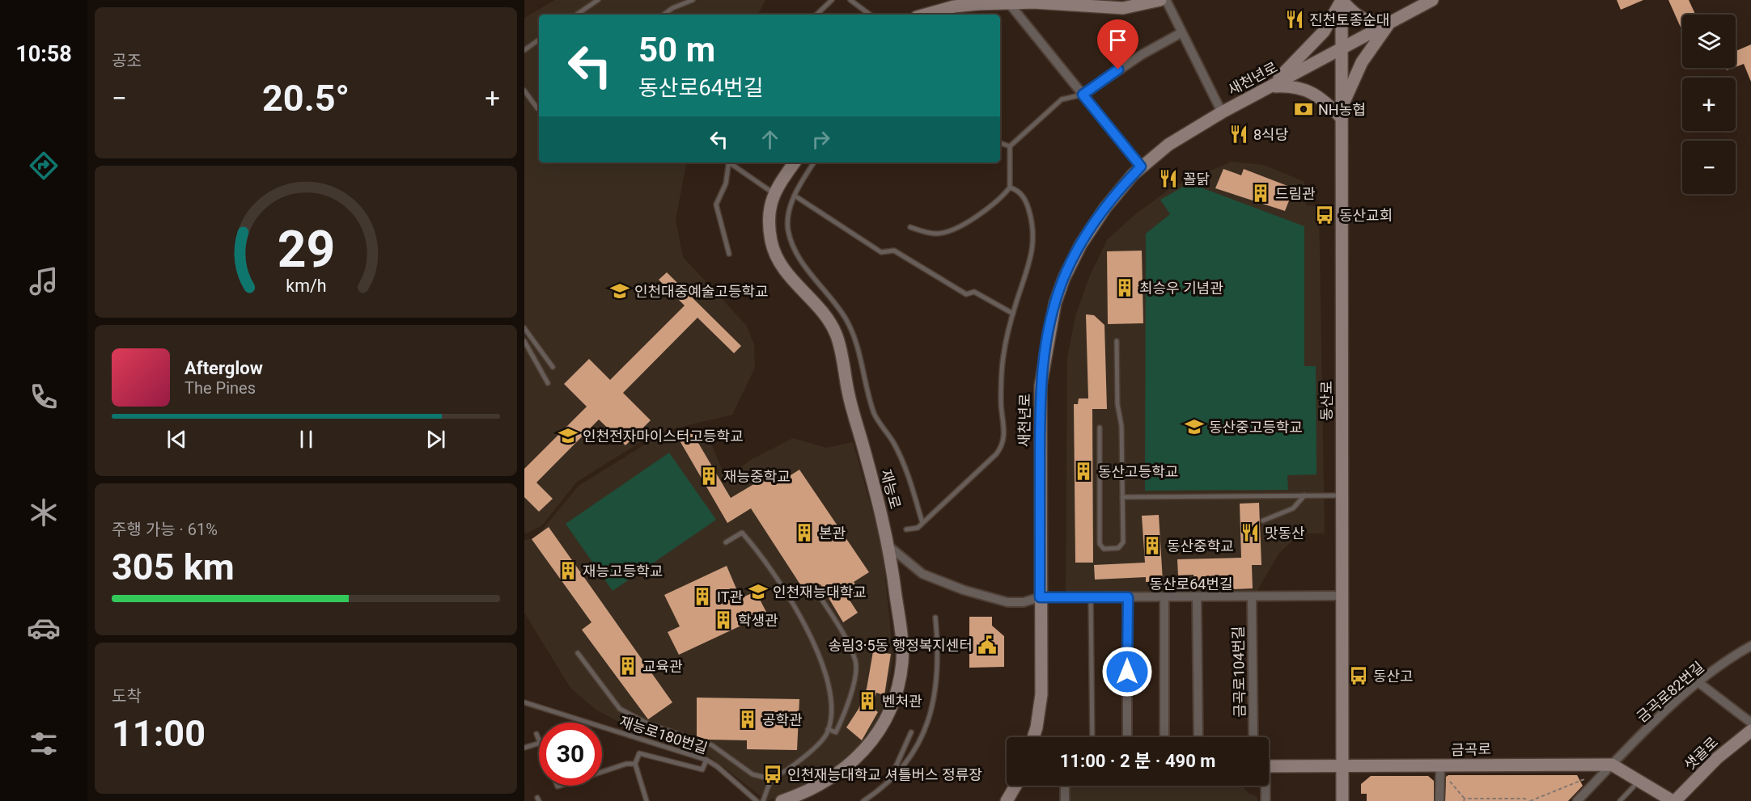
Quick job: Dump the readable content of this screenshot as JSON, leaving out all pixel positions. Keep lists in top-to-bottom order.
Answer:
{
  "streets": {
    "street": [
      "새천년로",
      "동산로",
      "재능로",
      "동산로64번길",
      "금곡로104번길",
      "금곡로82번길",
      "금곡로",
      "샛골로"
    ],
    "lane": ["재능로180번길"]
  },
  "crossings": [
    ["새천년로", "동산로"],
    ["새천년로", "동산로64번길"],
    ["동산로", "동산로64번길"],
    ["동산로", "금곡로"],
    ["재능로", "동산로64번길"],
    ["동산로64번길", "금곡로104번길"],
    ["금곡로82번길", "금곡로"]
  ],
  "places": {
    "restaurant": [
      "진천토종순대",
      "8식당",
      "꼴닭",
      "맛동산"
    ],
    "bank": ["NH농협"],
    "building": [
      "드림관",
      "최승우 기념관",
      "동산고등학교",
      "재능중학교",
      "본관",
      "동산중학교",
      "재능고등학교",
      "IT관",
      "학생관",
      "교육관",
      "벤처관",
      "공학관"
    ],
    "bus stop": ["동산교회", "동산고", "인천재능대학교 셔틀버스 정류장"],
    "school or university": [
      "인천대중예술고등학교",
      "동산중고등학교",
      "인천전자마이스터고등학교",
      "인천재능대학교"
    ],
    "public building": ["송림3·5동 행정복지센터"]
  },
  "page": {
    "tabs": "10:58",
    "tile": [
      "공조",
      ["주행 가능 · 61%", "305 km"],
      ["도착", "11:00"]
    ],
    "map_buttons": ["+", "−"],
    "turn": ["50 m", "동산로64번길"],
    "heat": ["−", "20.5°", "+"],
    "song": ["Afterglow", "The Pines"],
    "limit": "30",
    "trip": "11:00 · 2 분 · 490 m",
    "gauge": ["29", "km/h"]
  }
}
